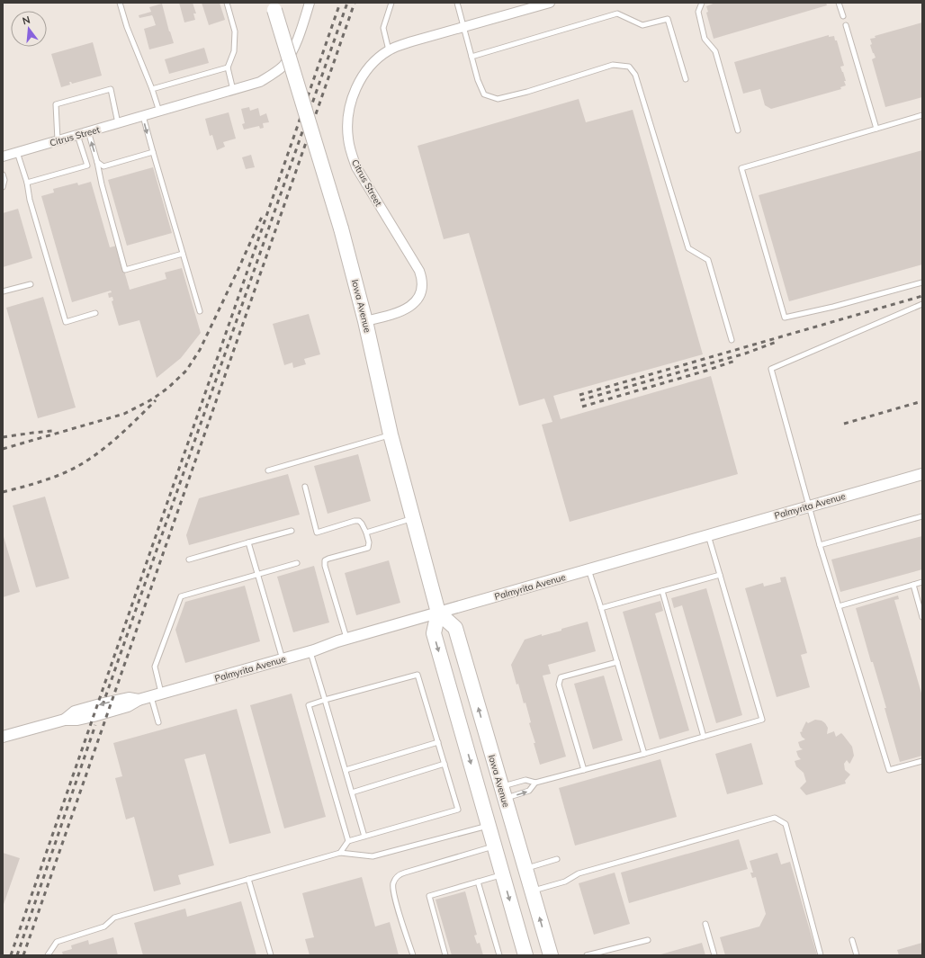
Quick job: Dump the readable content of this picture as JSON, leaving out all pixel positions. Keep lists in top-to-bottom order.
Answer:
{
  "streets": {
    "main road": ["Iowa Avenue"],
    "street": ["Citrus Street", "Palmyrita Avenue"]
  },
  "crossings": [
    ["Citrus Street", "Iowa Avenue"],
    ["Iowa Avenue", "Palmyrita Avenue"]
  ],
  "north": "top"
}
